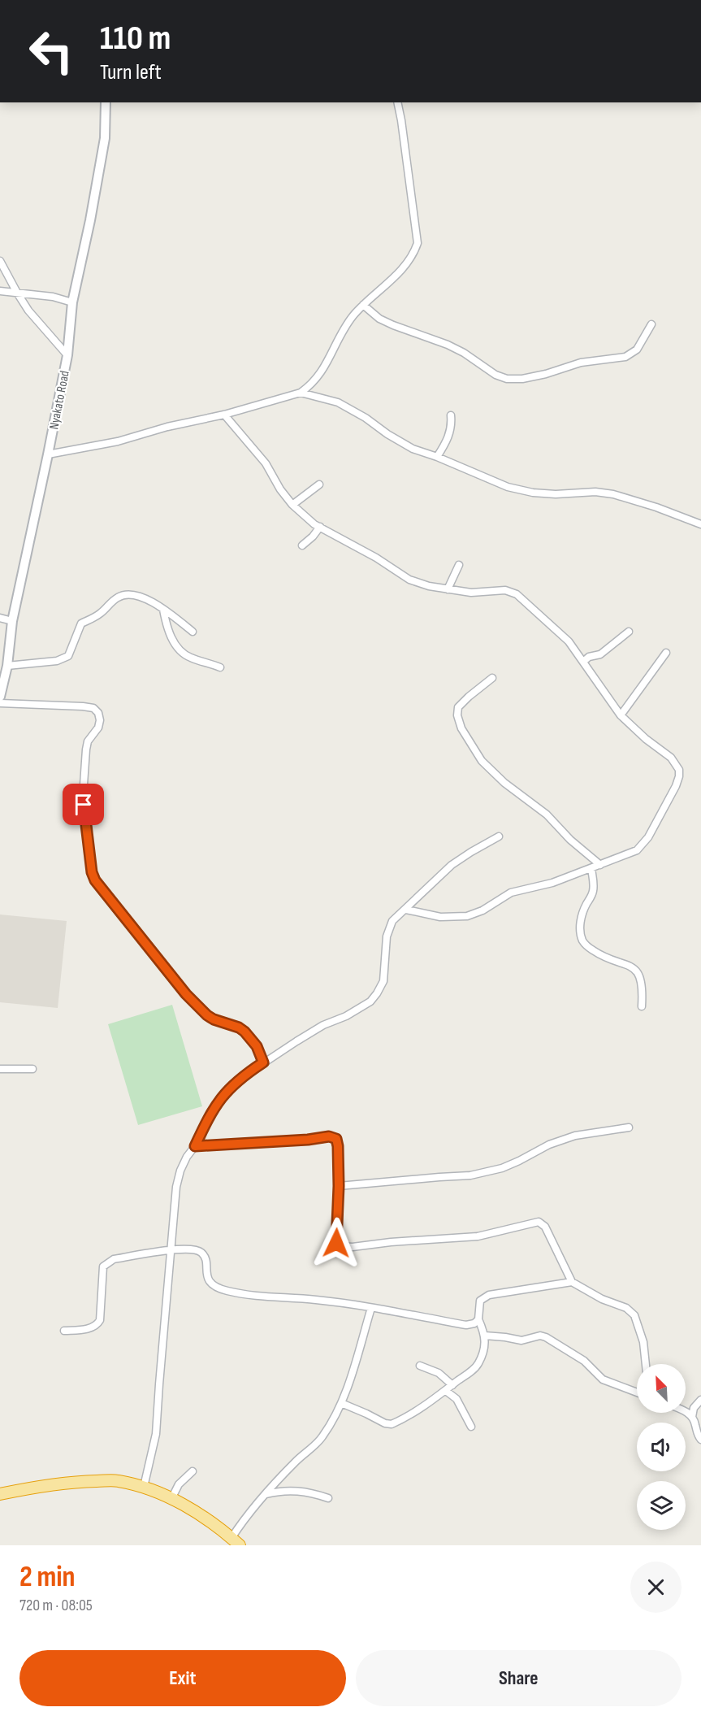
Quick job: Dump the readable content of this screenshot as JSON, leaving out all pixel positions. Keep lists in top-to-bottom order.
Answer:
{
  "streets": {
    "street": ["Nyakato Road"]
  },
  "north": "top left",
  "page": {
    "turn": ["110 m", "Turn left"],
    "heading": ["2 min", "720 m · 08:05"],
    "buttons": ["Exit", "Share"]
  }
}
